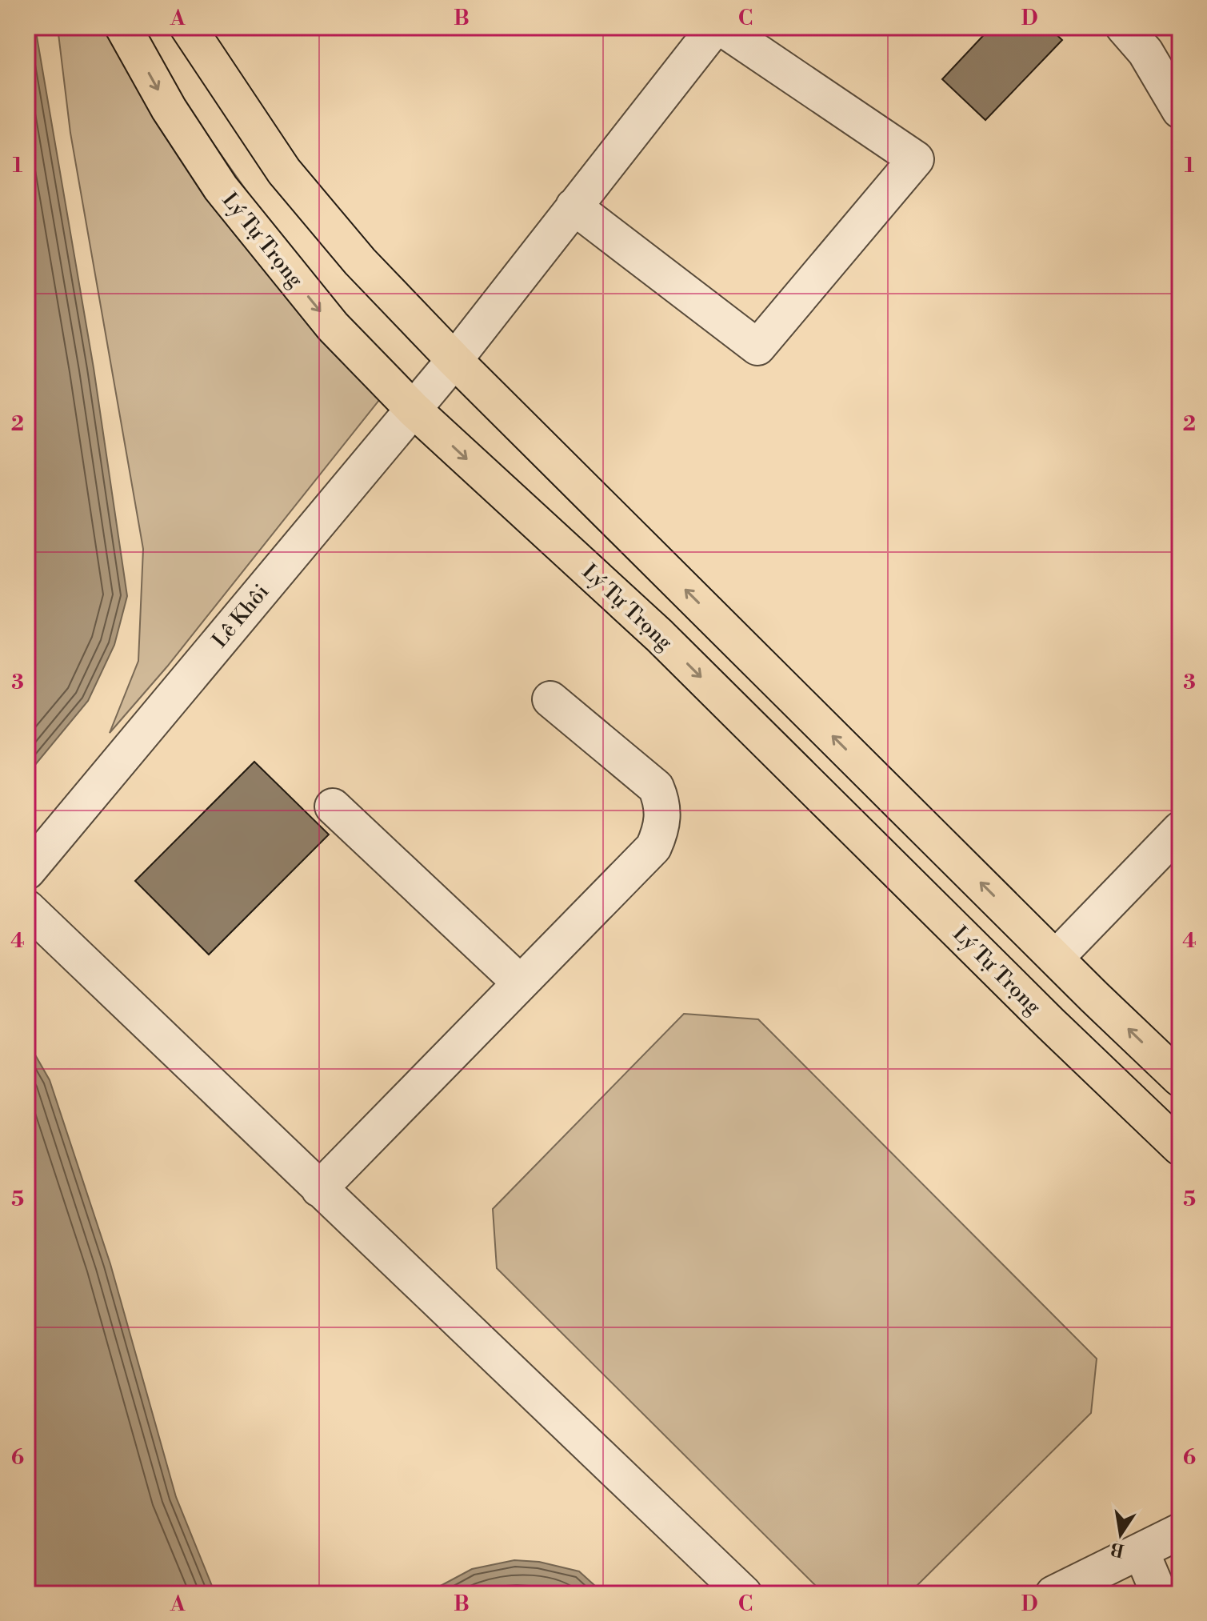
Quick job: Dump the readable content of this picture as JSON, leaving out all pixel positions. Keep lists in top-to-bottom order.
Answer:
{
  "streets": {
    "main road": ["Lý Tự Trọng"],
    "street": ["Lê Khôi"]
  },
  "crossings": [
    ["Lý Tự Trọng", "Lê Khôi"]
  ],
  "north": "bottom",
  "grid": {
    "columns": [
      "A",
      "B",
      "C",
      "D"
    ],
    "rows": [
      "1",
      "2",
      "3",
      "4",
      "5",
      "6"
    ]
  }
}
